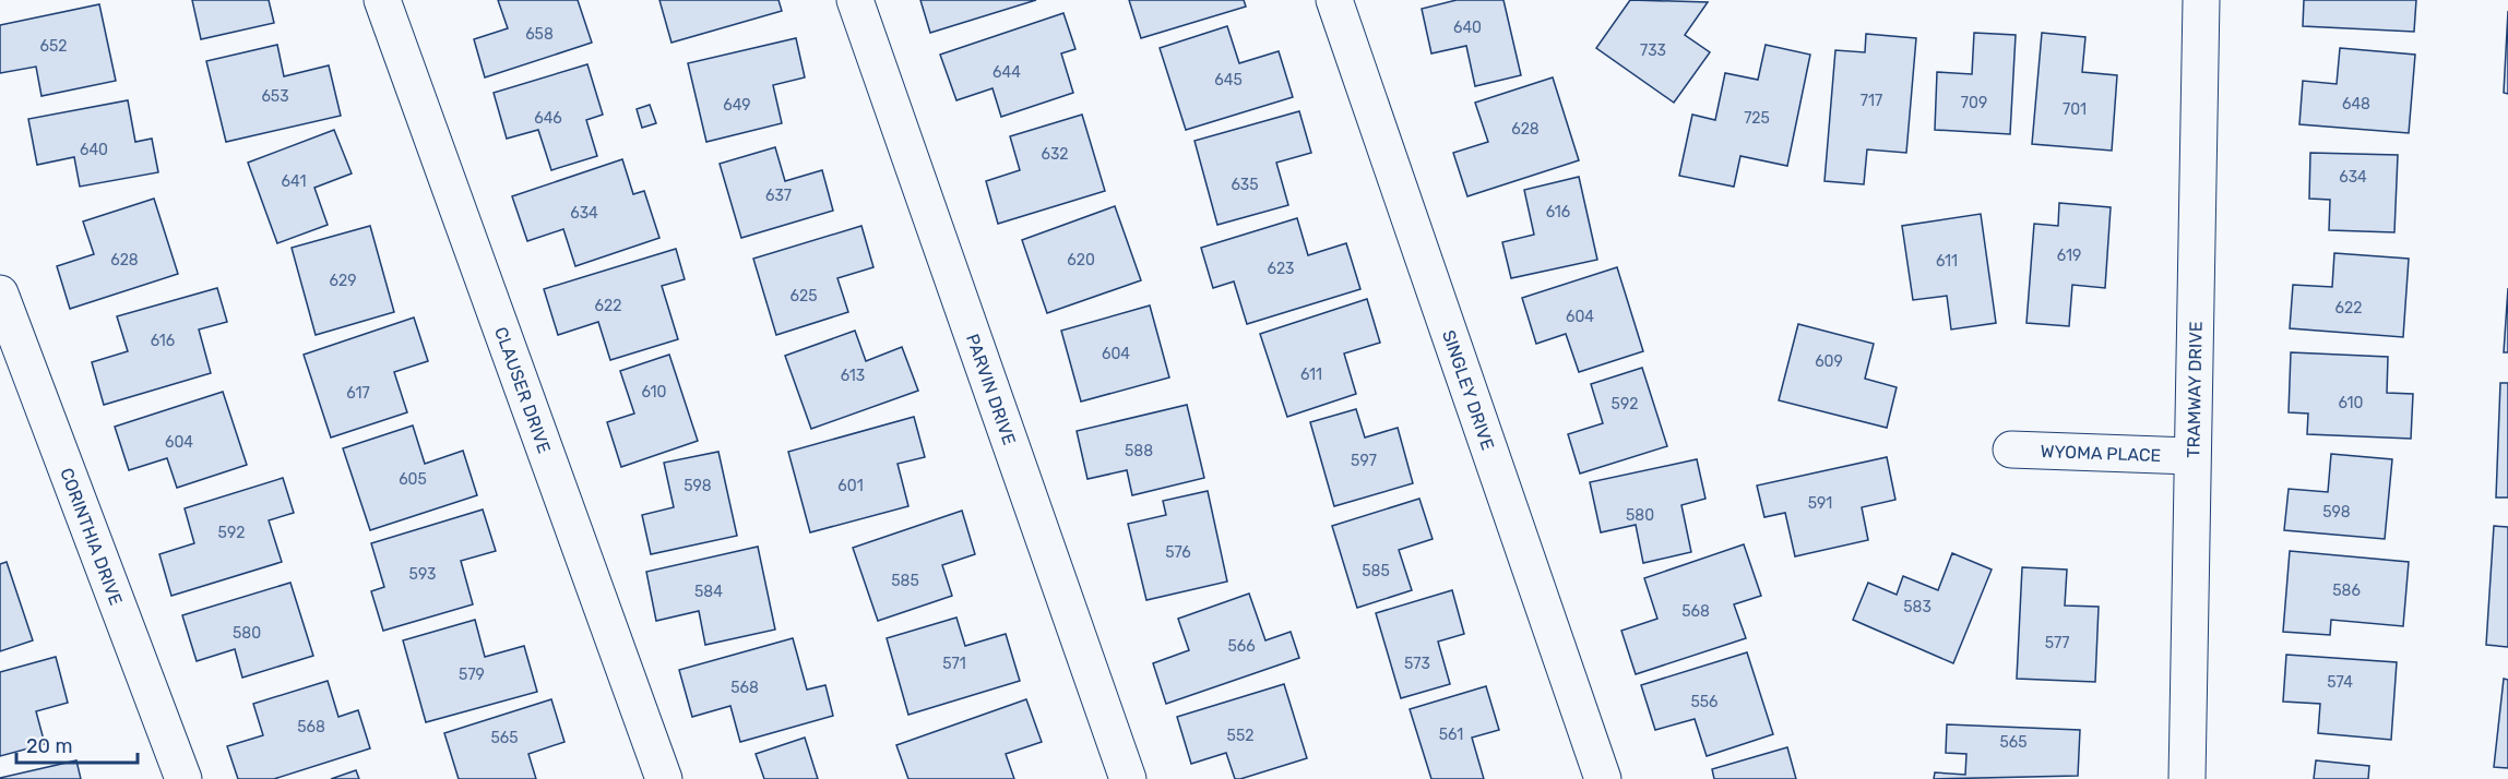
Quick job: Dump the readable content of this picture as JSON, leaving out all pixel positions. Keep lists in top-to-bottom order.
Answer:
{
  "streets": {
    "street": [
      "CLAUSER DRIVE",
      "PARVIN DRIVE",
      "SINGLEY DRIVE",
      "TRAMWAY DRIVE",
      "WYOMA PLACE",
      "CORINTHIA DRIVE"
    ]
  },
  "crossings": [
    ["TRAMWAY DRIVE", "WYOMA PLACE"]
  ],
  "house_numbers": [
    "640",
    "658",
    "652",
    "733",
    "644",
    "645",
    "653",
    "717",
    "709",
    "648",
    "649",
    "701",
    "646",
    "725",
    "628",
    "640",
    "632",
    "634",
    "641",
    "635",
    "637",
    "616",
    "634",
    "619",
    "628",
    "620",
    "611",
    "623",
    "629",
    "625",
    "622",
    "622",
    "604",
    "616",
    "604",
    "609",
    "611",
    "613",
    "610",
    "617",
    "610",
    "592",
    "604",
    "588",
    "597",
    "605",
    "598",
    "601",
    "591",
    "598",
    "580",
    "592",
    "576",
    "585",
    "593",
    "585",
    "586",
    "584",
    "583",
    "568",
    "580",
    "577",
    "566",
    "571",
    "573",
    "579",
    "574",
    "568",
    "556",
    "568",
    "561",
    "552",
    "565",
    "565"
  ],
  "scale_bar": "20 m"
}
